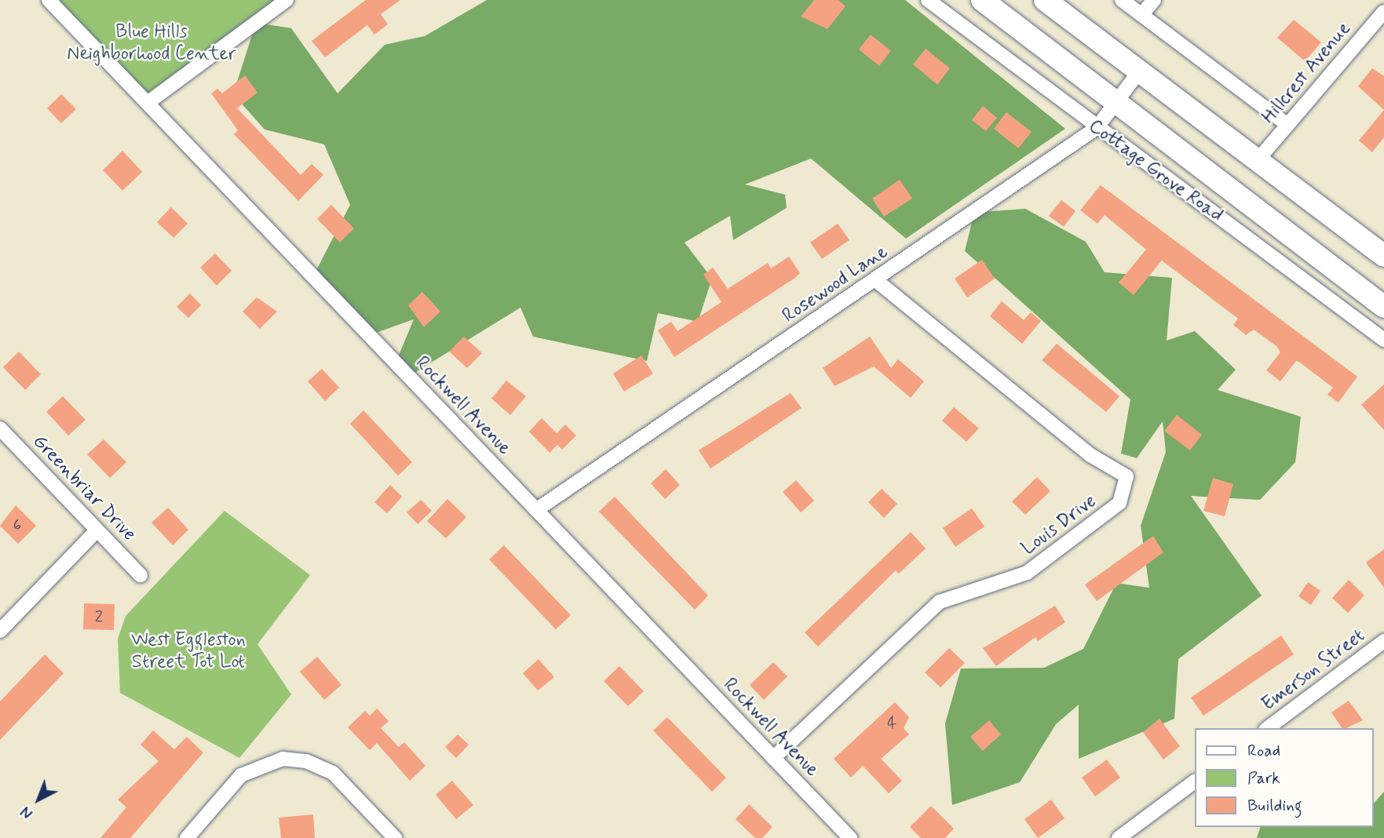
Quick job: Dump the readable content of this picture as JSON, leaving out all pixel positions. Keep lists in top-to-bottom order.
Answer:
{
  "streets": {
    "main road": ["Cottage Grove Road"],
    "street": [
      "Hillcrest Avenue",
      "Rosewood Lane",
      "Rockwell Avenue",
      "Greenbriar Drive",
      "Louis Drive",
      "Emerson Street"
    ]
  },
  "crossings": [
    ["Cottage Grove Road", "Rosewood Lane"],
    ["Rosewood Lane", "Rockwell Avenue"],
    ["Rosewood Lane", "Louis Drive"],
    ["Rockwell Avenue", "Louis Drive"]
  ],
  "parks": ["Blue Hills Neighborhood Center", "West Eggleston Street Tot Lot"],
  "house_numbers": ["6", "2", "4"],
  "legend": ["Road", "Park", "Building"],
  "north": "bottom left"
}
